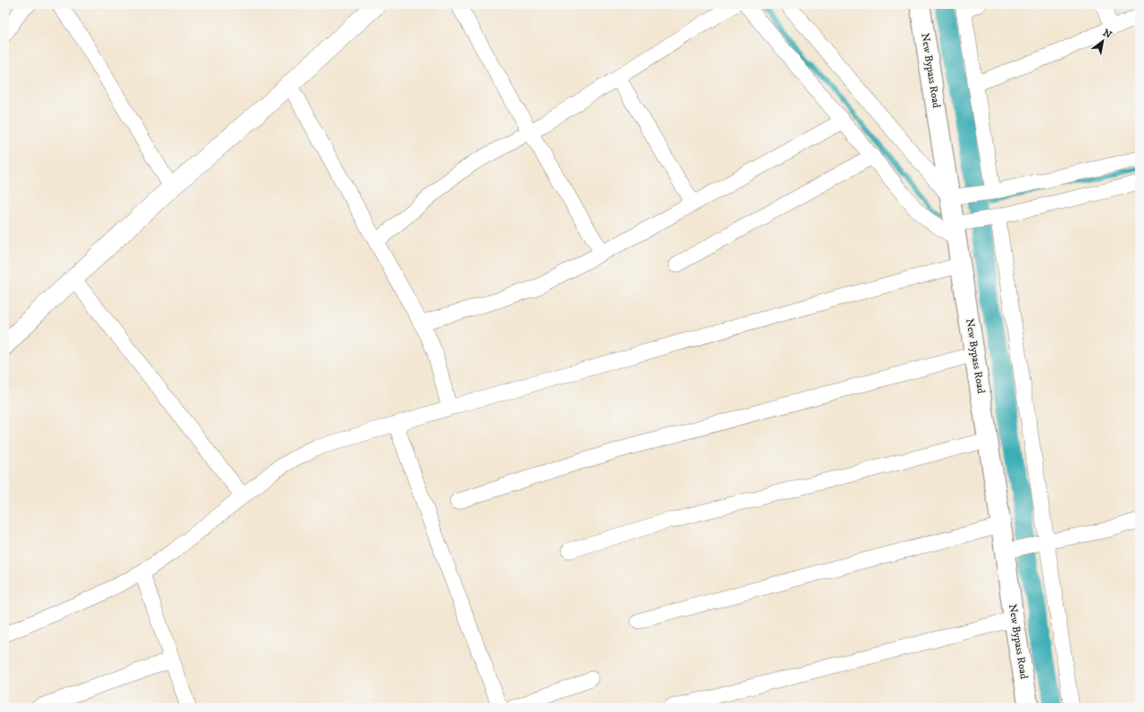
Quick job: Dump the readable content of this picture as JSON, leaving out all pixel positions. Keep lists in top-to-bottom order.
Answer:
{
  "streets": {
    "main road": ["New Bypass Road"]
  },
  "north": "top right"
}
